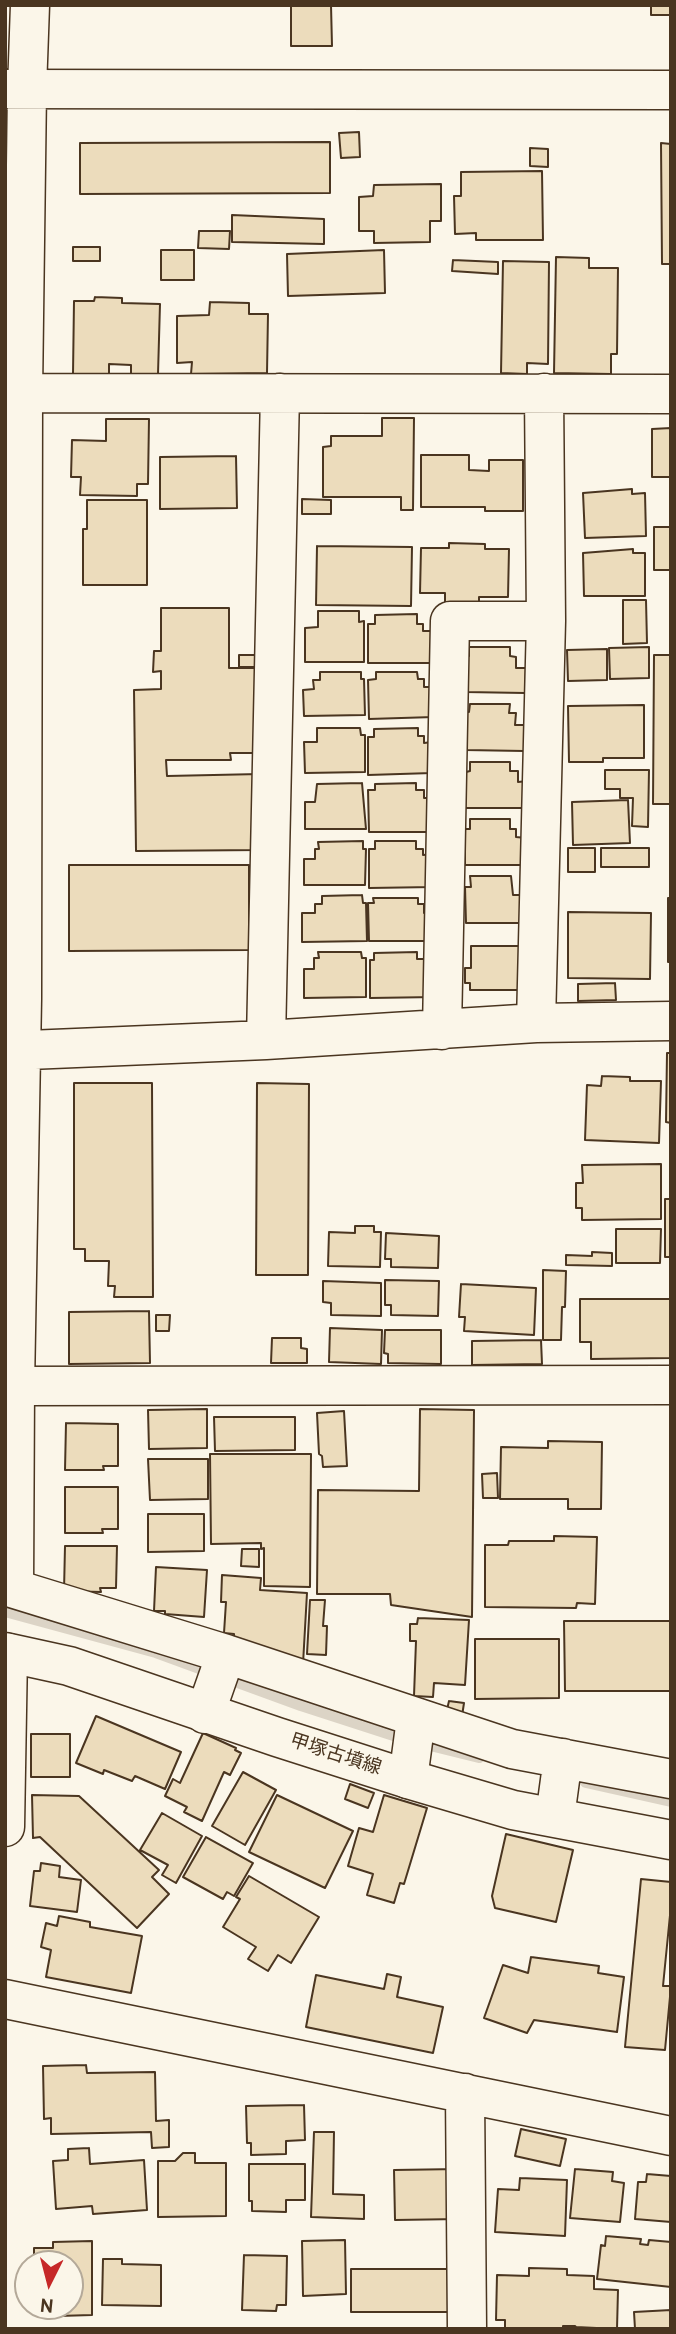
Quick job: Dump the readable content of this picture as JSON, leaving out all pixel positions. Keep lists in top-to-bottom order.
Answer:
{
  "streets": {
    "street": ["甲塚古墳線"]
  },
  "north": "bottom"
}
